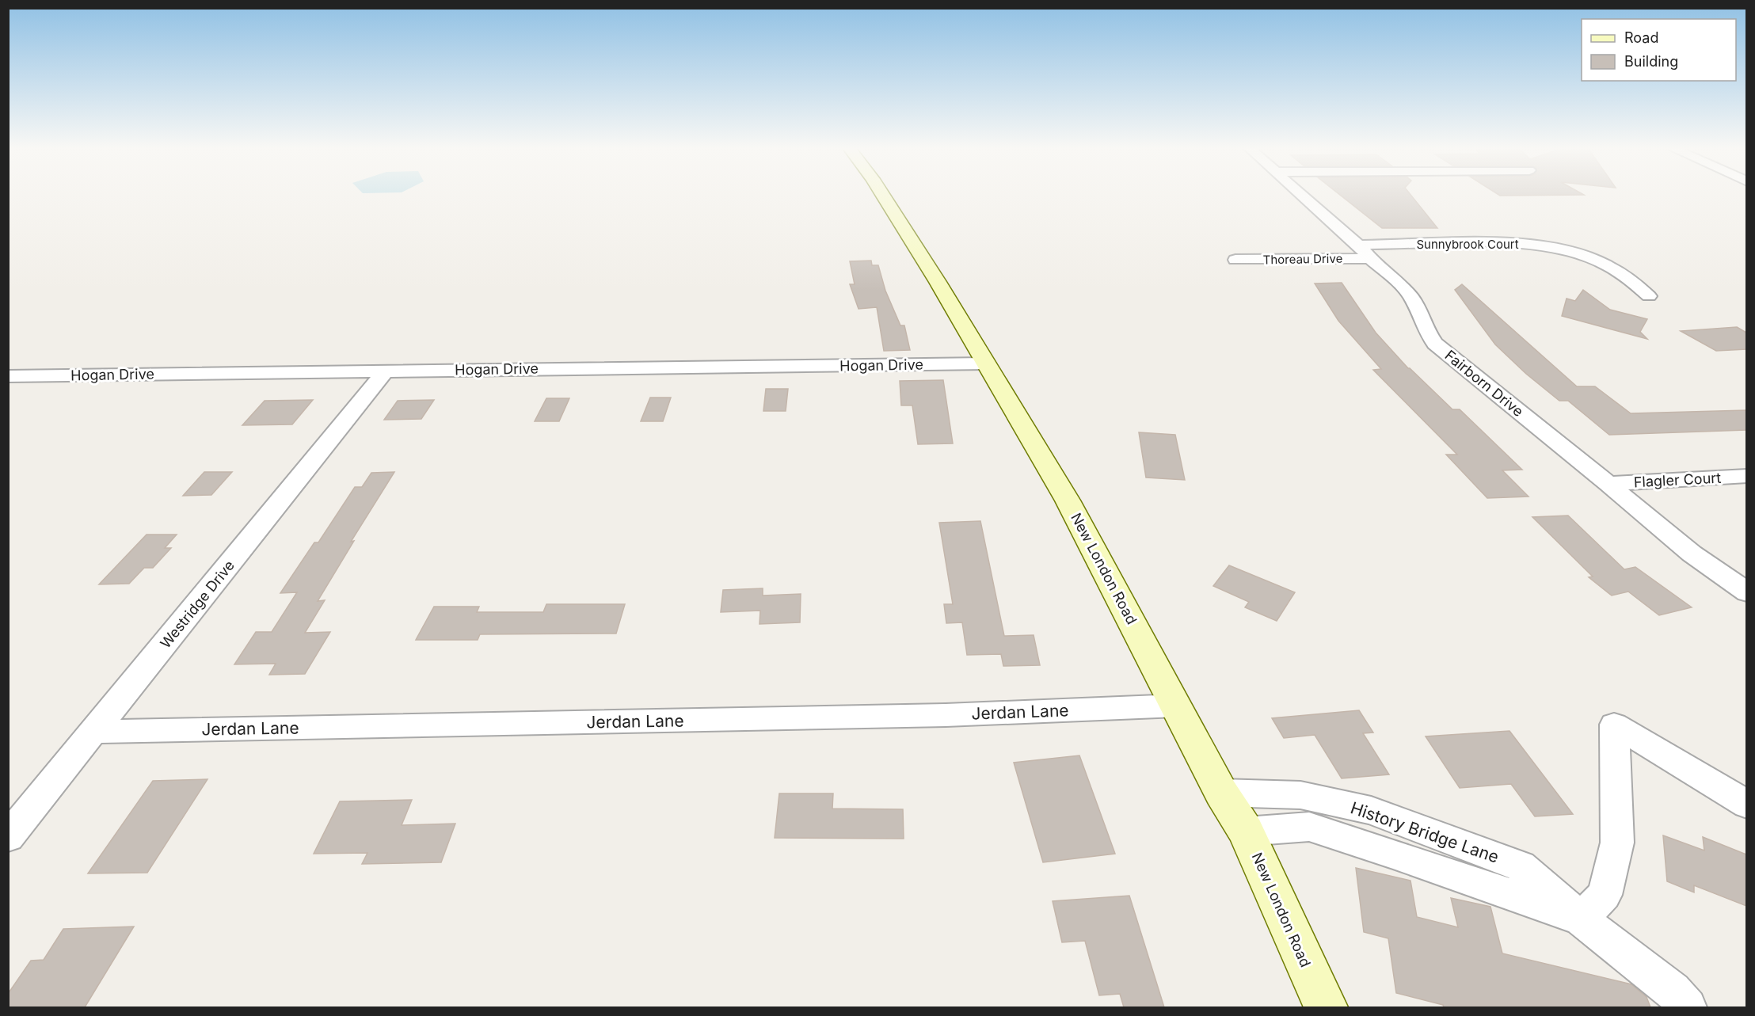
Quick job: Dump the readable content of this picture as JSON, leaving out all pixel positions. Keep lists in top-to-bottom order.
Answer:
{
  "streets": {
    "street": [
      "Sunnybrook Court",
      "Thoreau Drive",
      "Hogan Drive",
      "Fairborn Drive",
      "Flagler Court",
      "New London Road",
      "Westridge Drive",
      "Jerdan Lane",
      "History Bridge Lane"
    ]
  },
  "crossings": [
    ["Sunnybrook Court", "Thoreau Drive"],
    ["Sunnybrook Court", "Fairborn Drive"],
    ["Thoreau Drive", "Fairborn Drive"],
    ["Hogan Drive", "New London Road"],
    ["Hogan Drive", "Westridge Drive"],
    ["Fairborn Drive", "Flagler Court"],
    ["New London Road", "Jerdan Lane"],
    ["New London Road", "History Bridge Lane"],
    ["Westridge Drive", "Jerdan Lane"]
  ],
  "legend": ["Road", "Building"]
}
